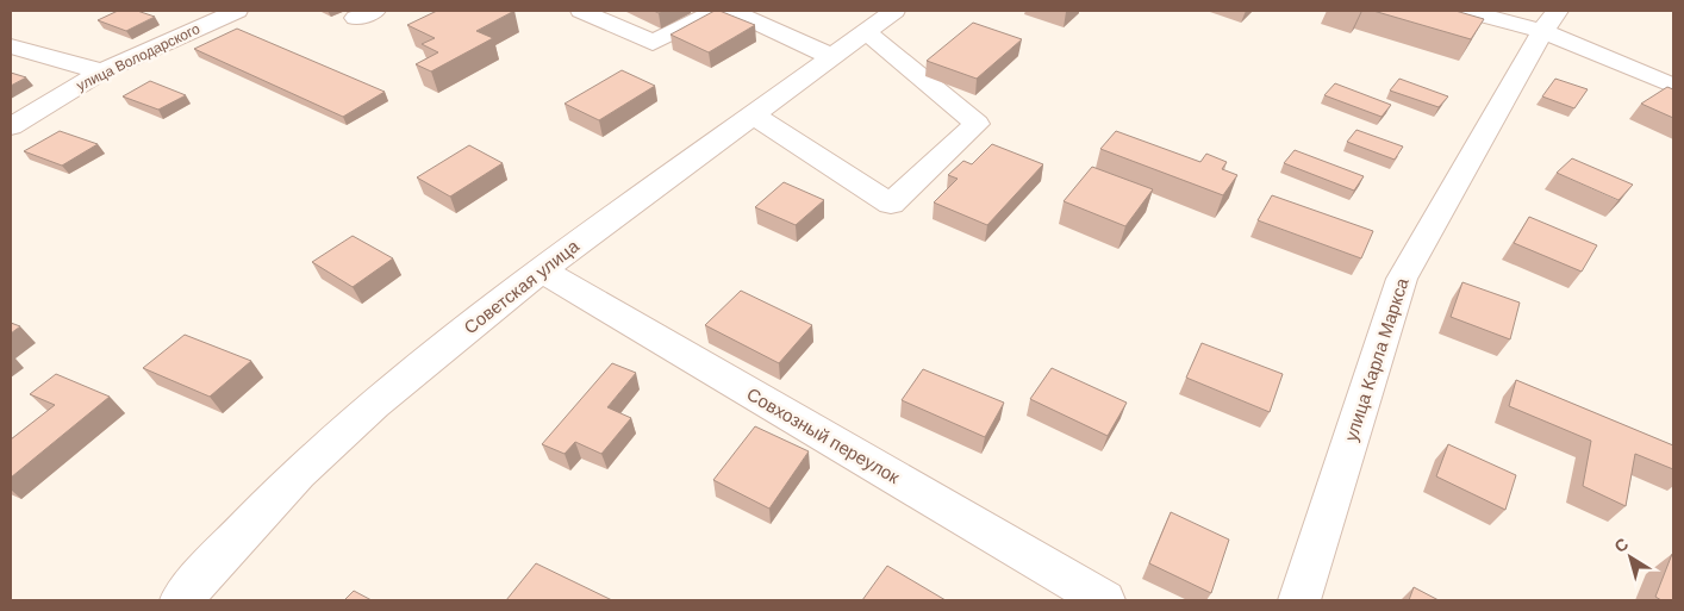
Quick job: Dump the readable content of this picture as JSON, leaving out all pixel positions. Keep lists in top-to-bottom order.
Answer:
{
  "streets": {
    "street": [
      "улица Володарского",
      "Советская улица",
      "улица Карла Маркса",
      "Совхозный переулок"
    ]
  },
  "crossings": [
    ["Советская улица", "Совхозный переулок"]
  ],
  "north": "top left"
}
